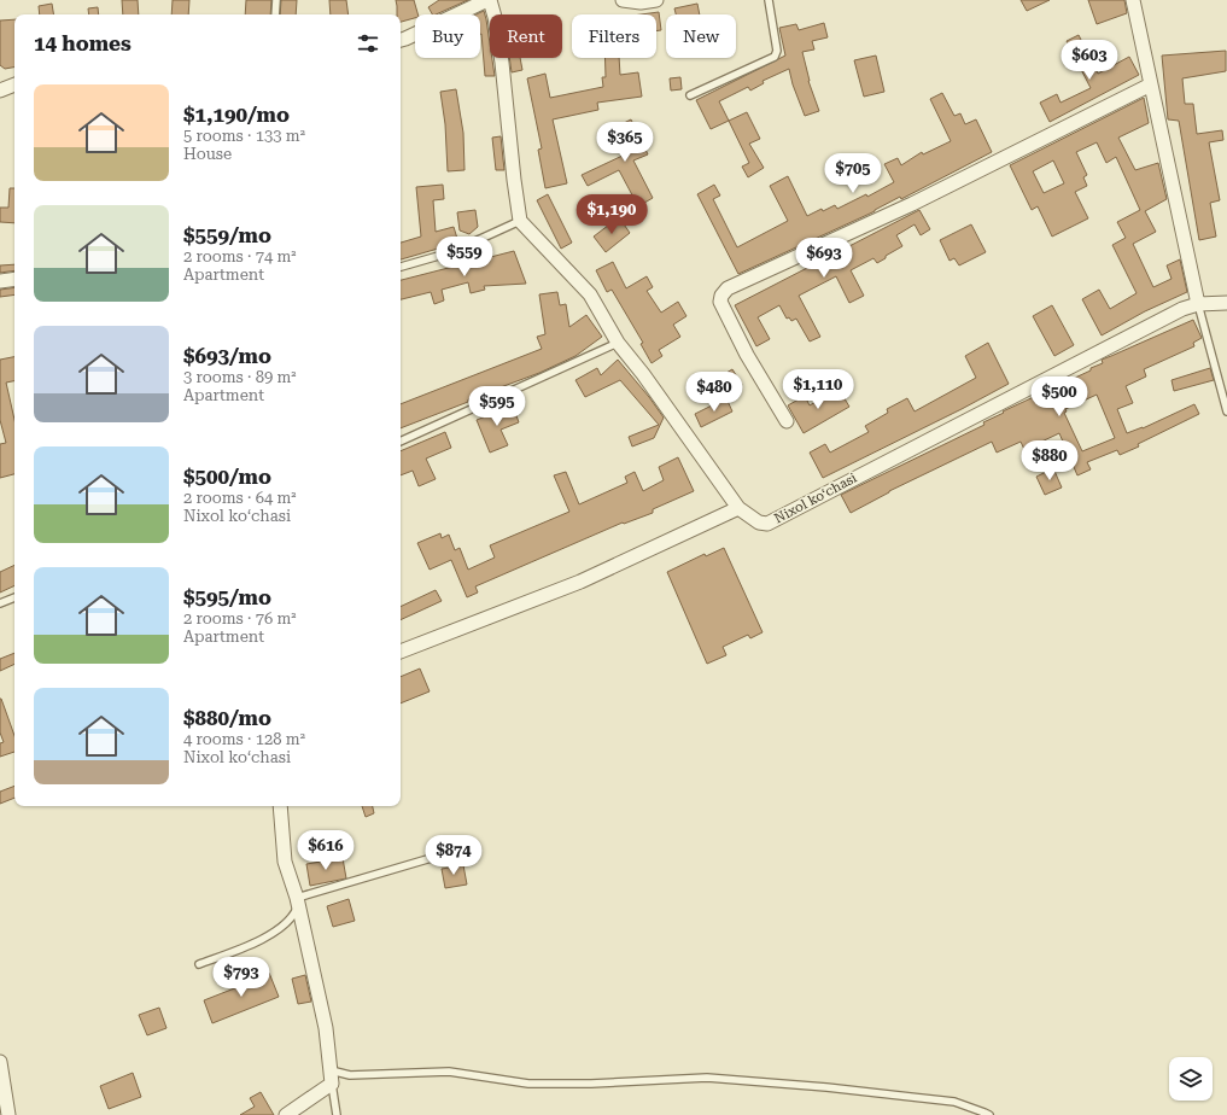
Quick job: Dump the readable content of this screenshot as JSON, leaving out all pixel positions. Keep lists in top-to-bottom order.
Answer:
{
  "streets": {
    "street": ["Nixol koʻchasi"]
  },
  "page": {
    "chip": [
      "Buy",
      "Rent",
      "Filters",
      "New"
    ],
    "heading": "14 homes",
    "price": [
      "$603",
      "$365",
      "$705",
      "$1,190",
      "$559",
      "$693",
      "$1,110",
      "$480",
      "$500",
      "$595",
      "$880",
      "$616",
      "$874",
      "$793"
    ],
    "list": [
      {
        "name": "$1,190/mo",
        "note": "5 rooms · 133 m² · House"
      },
      {
        "name": "$559/mo",
        "note": "2 rooms · 74 m² · Apartment"
      },
      {
        "name": "$693/mo",
        "note": "3 rooms · 89 m² · Apartment"
      },
      {
        "name": "$500/mo",
        "note": "2 rooms · 64 m² · Nixol koʻchasi"
      },
      {
        "name": "$595/mo",
        "note": "2 rooms · 76 m² · Apartment"
      },
      {
        "name": "$880/mo",
        "note": "4 rooms · 128 m² · Nixol koʻchasi"
      }
    ]
  }
}
